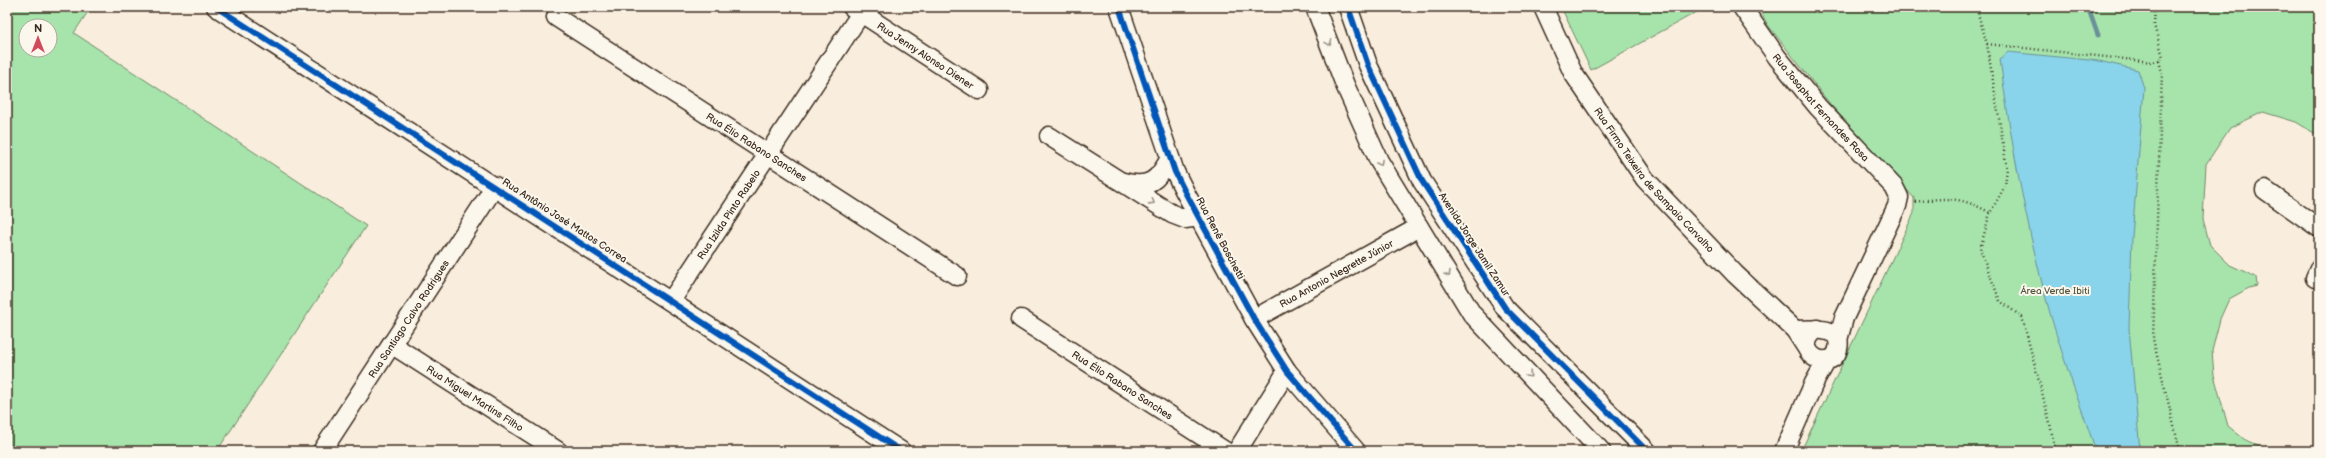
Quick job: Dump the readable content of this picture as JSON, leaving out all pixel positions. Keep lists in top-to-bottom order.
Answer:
{
  "streets": {
    "street": [
      "Rua Jenny Alonso Diener",
      "Rua Josaphat Fernandes Rosa",
      "Rua Élio Rabano Sanches",
      "Rua Firmo Teixeira de Sampaio Carvalho",
      "Rua Izilda Pinto Rabelo",
      "Rua Antônio José Mattos Correa",
      "Rua Renê Boschetti",
      "Avenida Jorge Jamil Zamur",
      "Rua Antonio Negrette Júnior",
      "Rua Santiago Calvo Rodrigues",
      "Rua Miguel Martins Filho"
    ]
  },
  "crossings": [
    ["Rua Jenny Alonso Diener", "Rua Izilda Pinto Rabelo"],
    ["Rua Élio Rabano Sanches", "Rua Izilda Pinto Rabelo"],
    ["Rua Izilda Pinto Rabelo", "Rua Antônio José Mattos Correa"],
    ["Rua Antônio José Mattos Correa", "Rua Santiago Calvo Rodrigues"],
    ["Rua Renê Boschetti", "Rua Antonio Negrette Júnior"],
    ["Rua Santiago Calvo Rodrigues", "Rua Miguel Martins Filho"]
  ],
  "parks": ["Área Verde Ibiti"],
  "north": "top"
}
